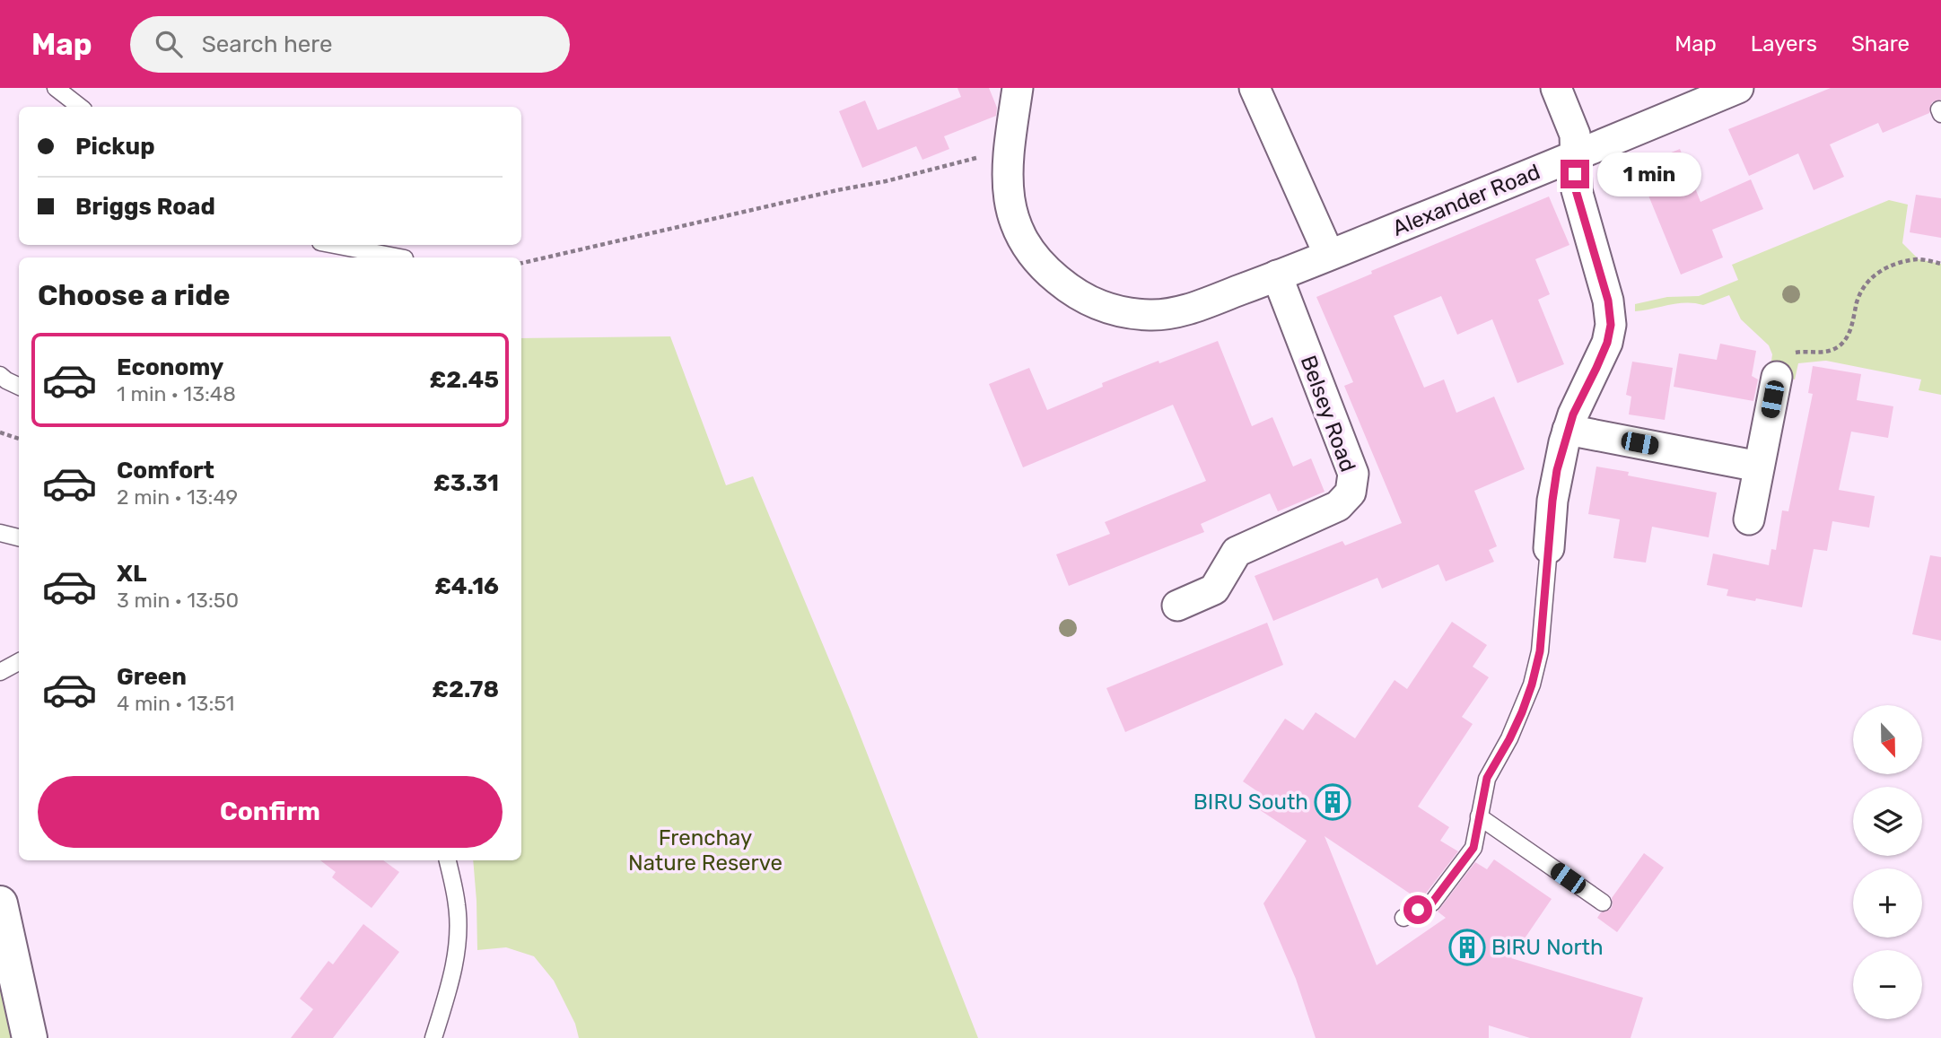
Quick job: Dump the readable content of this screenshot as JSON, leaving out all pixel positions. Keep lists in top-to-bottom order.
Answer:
{
  "streets": {
    "street": ["Alexander Road", "Belsey Road"]
  },
  "crossings": [
    ["Alexander Road", "Belsey Road"]
  ],
  "parks": ["Frenchay Nature Reserve"],
  "places": {
    "building": ["BIRU South", "BIRU North"]
  },
  "north": "bottom",
  "page": {
    "header": "Map",
    "search": "Search here",
    "nav": ["Map", "Layers", "Share"],
    "banner": ["Pickup", "Briggs Road"],
    "bubble": "1 min",
    "heading": "Choose a ride",
    "list": [
      {
        "name": "Economy",
        "note": "1 min · 13:48",
        "value": "£2.45"
      },
      {
        "name": "Comfort",
        "note": "2 min · 13:49",
        "value": "£3.31"
      },
      {
        "name": "XL",
        "note": "3 min · 13:50",
        "value": "£4.16"
      },
      {
        "name": "Green",
        "note": "4 min · 13:51",
        "value": "£2.78"
      }
    ],
    "map_buttons": ["+", "−"],
    "buttons": "Confirm"
  }
}
